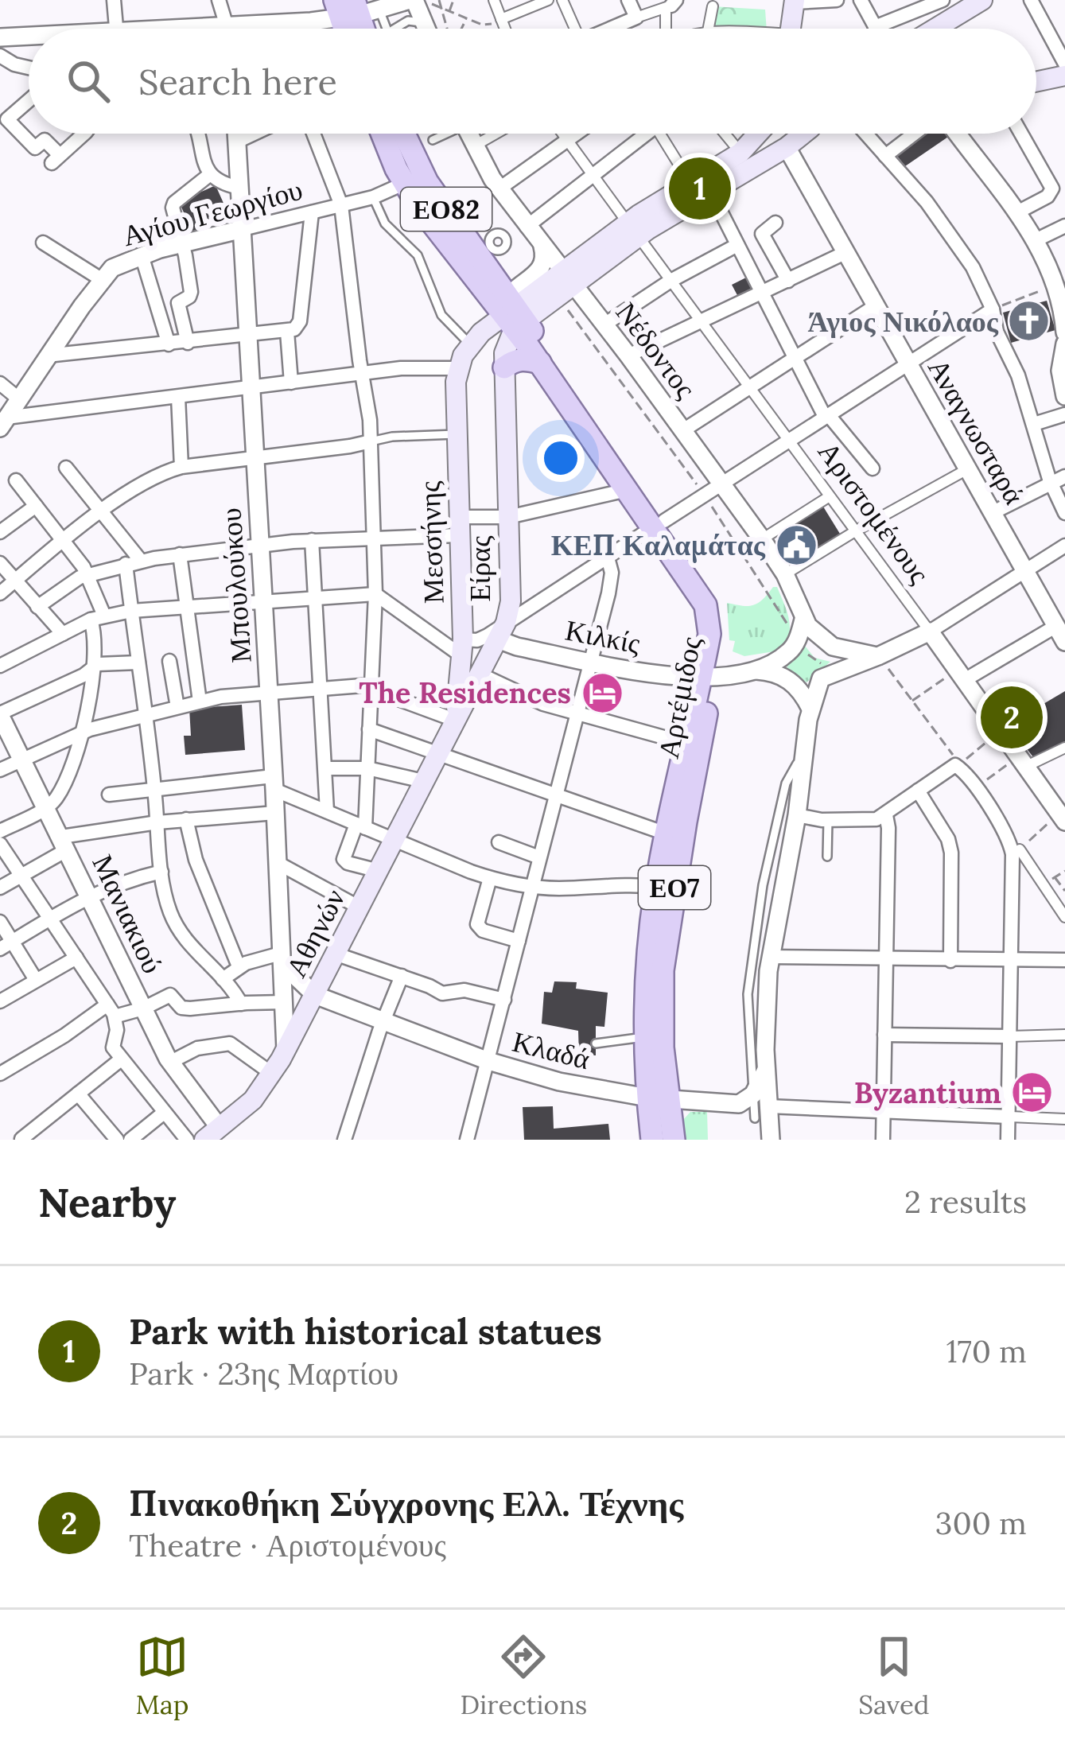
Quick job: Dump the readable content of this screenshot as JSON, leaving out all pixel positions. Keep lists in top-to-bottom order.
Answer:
{
  "streets": {
    "main road": [
      "ΕΟ82",
      "Μεσσήνης",
      "Είρας",
      "Αρτέμιδος",
      "ΕΟ7",
      "Αθηνών"
    ],
    "street": [
      "Αγίου Γεωργίου",
      "Νέδοντος",
      "Αναγνωσταρά",
      "Αριστομένους",
      "Μπουλούκου",
      "Κιλκίς",
      "Μανιακιού",
      "Κλαδά"
    ]
  },
  "crossings": [
    ["Αγίου Γεωργίου", "Μπουλούκου"],
    ["Αγίου Γεωργίου", "Αρτέμιδος"],
    ["Μεσσήνης", "Είρας"],
    ["Μεσσήνης", "Αθηνών"],
    ["Είρας", "Κιλκίς"],
    ["Είρας", "Αρτέμιδος"],
    ["Είρας", "Αθηνών"],
    ["Μπουλούκου", "Αθηνών"],
    ["Κιλκίς", "Αρτέμιδος"],
    ["Αρτέμιδος", "Κλαδά"],
    ["Μανιακιού", "Αθηνών"],
    ["Αθηνών", "Κλαδά"]
  ],
  "places": {
    "church": ["Άγιος Νικόλαος"],
    "public building": ["ΚΕΠ Καλαμάτας"],
    "hotel": ["The Residences", "Byzantium"]
  },
  "page": {
    "search": "Search here",
    "pins": ["1", "2"],
    "heading": ["Nearby", "2 results"],
    "list": [
      {
        "mark": "1",
        "name": "Park with historical statues",
        "note": "Park · 23ης Μαρτίου",
        "value": "170 m"
      },
      {
        "mark": "2",
        "name": "Πινακοθήκη Σύγχρονης Ελλ. Τέχνης",
        "note": "Theatre · Αριστομένους",
        "value": "300 m"
      }
    ],
    "nav": ["Map", "Directions", "Saved"]
  }
}
